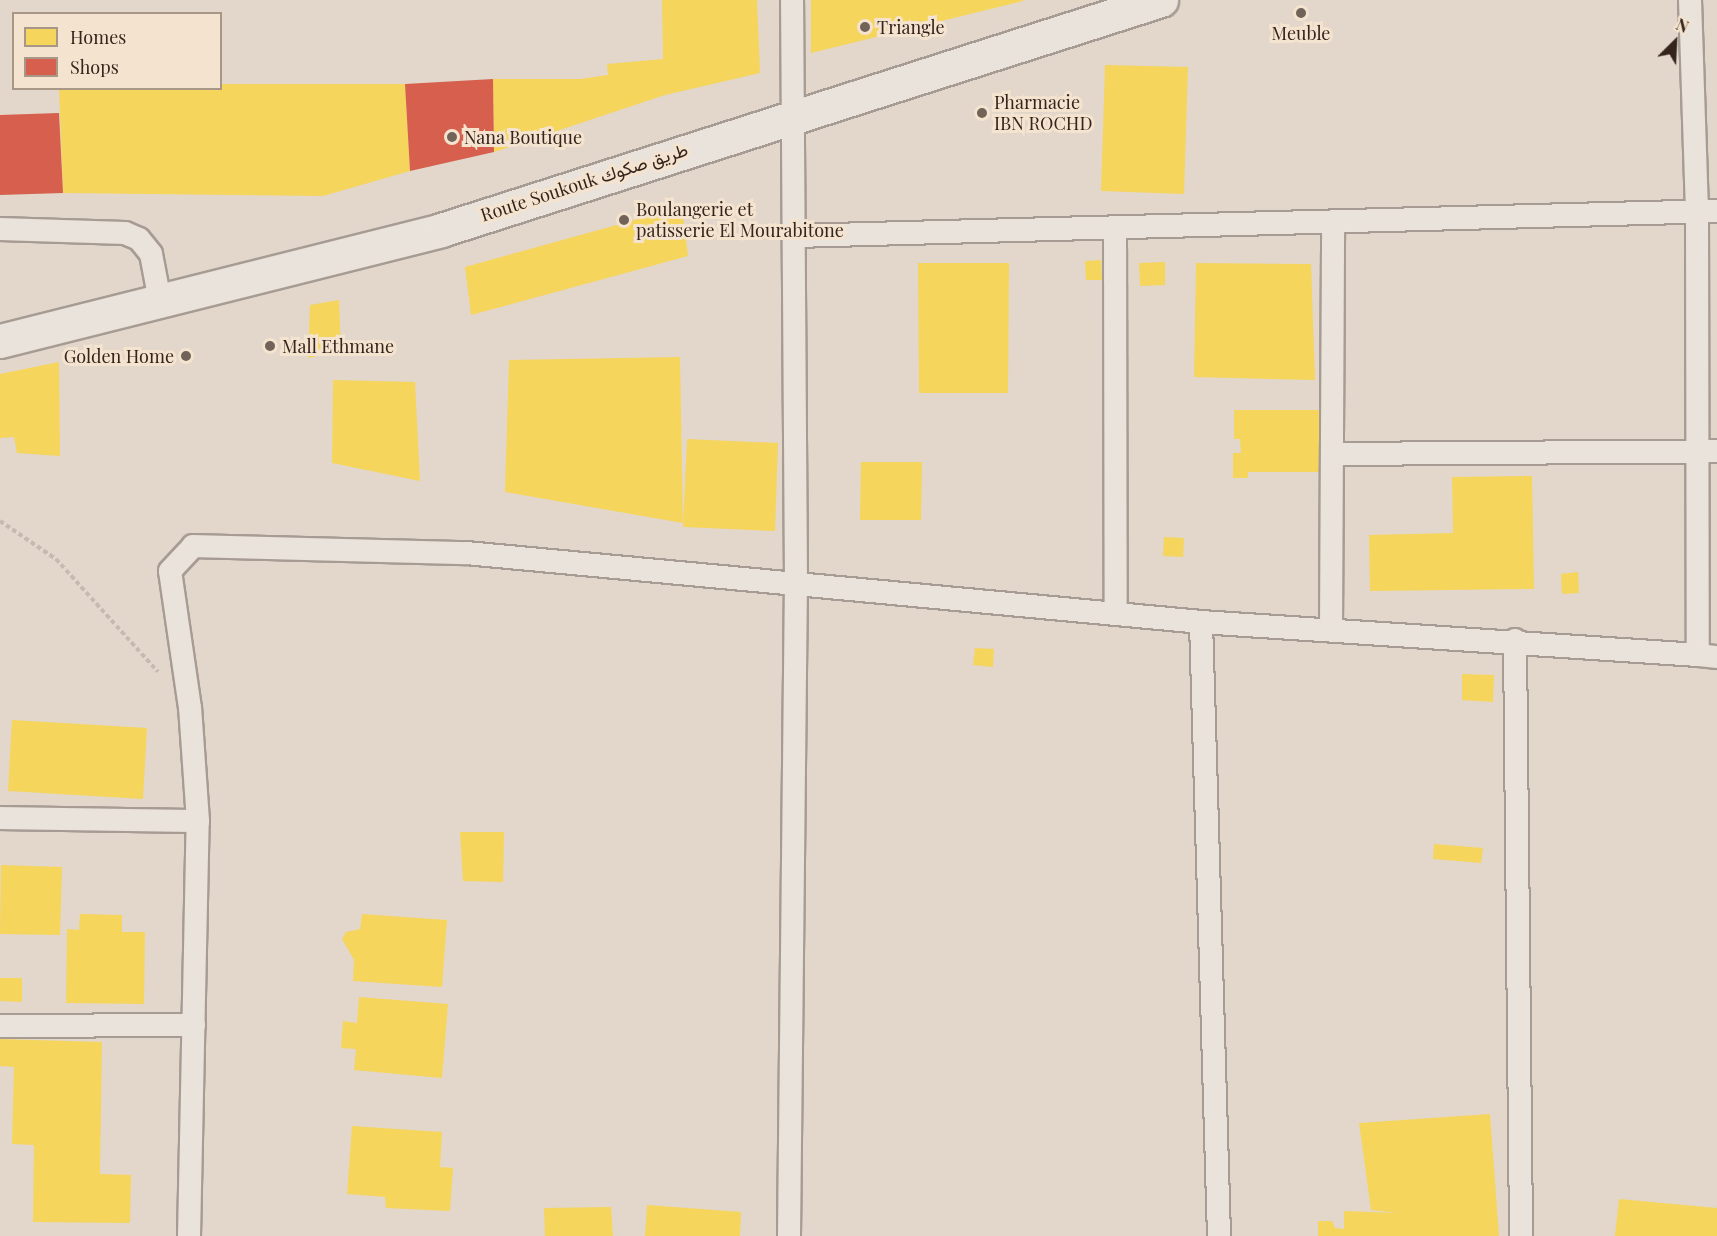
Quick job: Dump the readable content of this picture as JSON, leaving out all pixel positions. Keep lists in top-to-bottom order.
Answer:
{
  "streets": {
    "street": ["Route Soukouk طريق صكوك"]
  },
  "places": [
    "Meuble",
    "Triangle",
    "Pharmacie IBN ROCHD",
    "Nana Boutique",
    "Boulangerie et patisserie El Mourabitone",
    "Mall Ethmane",
    "Golden Home"
  ],
  "legend": ["Homes", "Shops"],
  "north": "top right"
}
